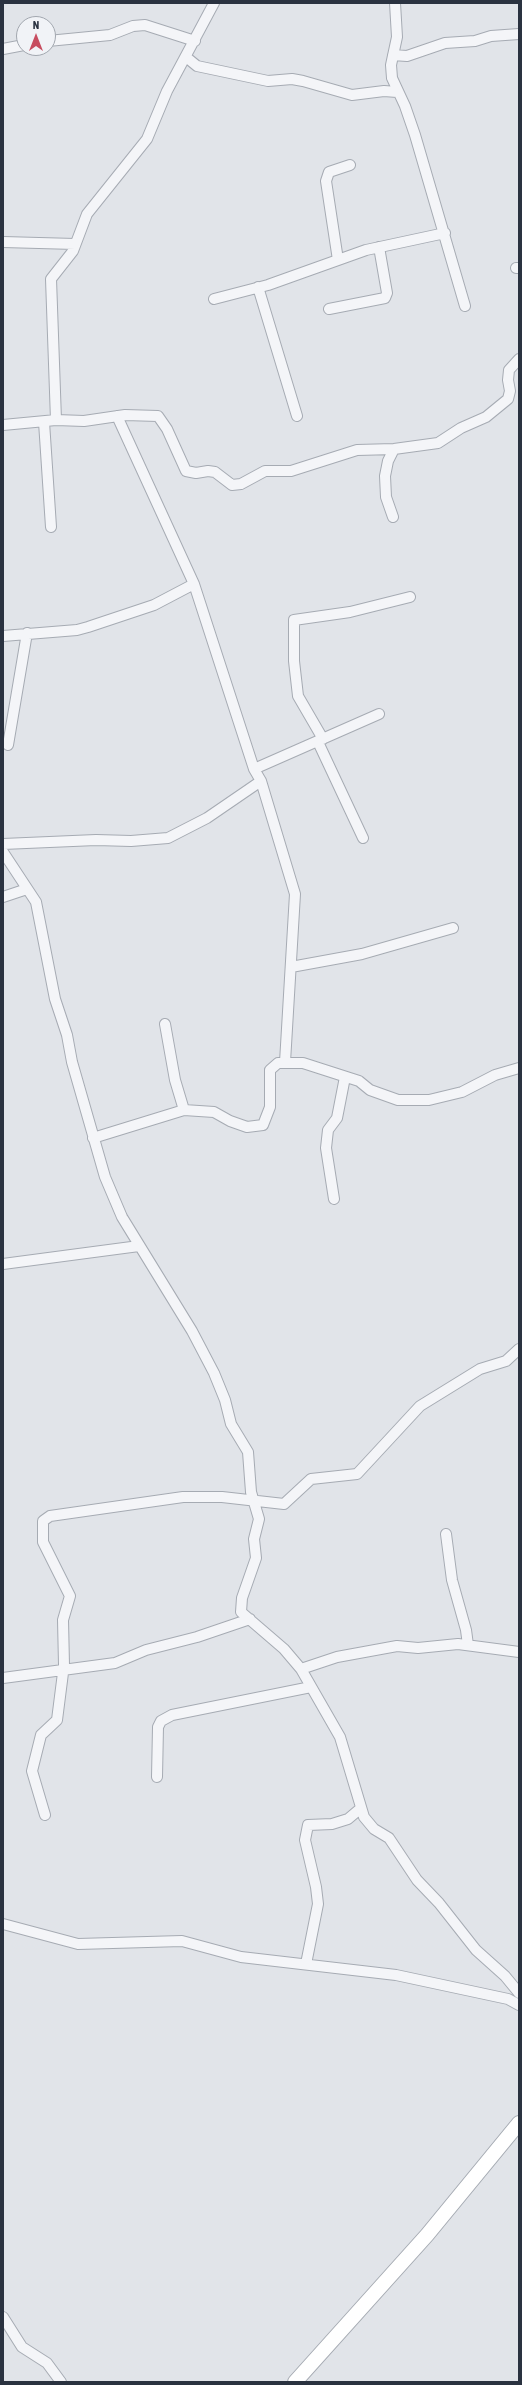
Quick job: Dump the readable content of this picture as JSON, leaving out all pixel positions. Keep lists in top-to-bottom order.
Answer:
{
  "north": "top"
}
